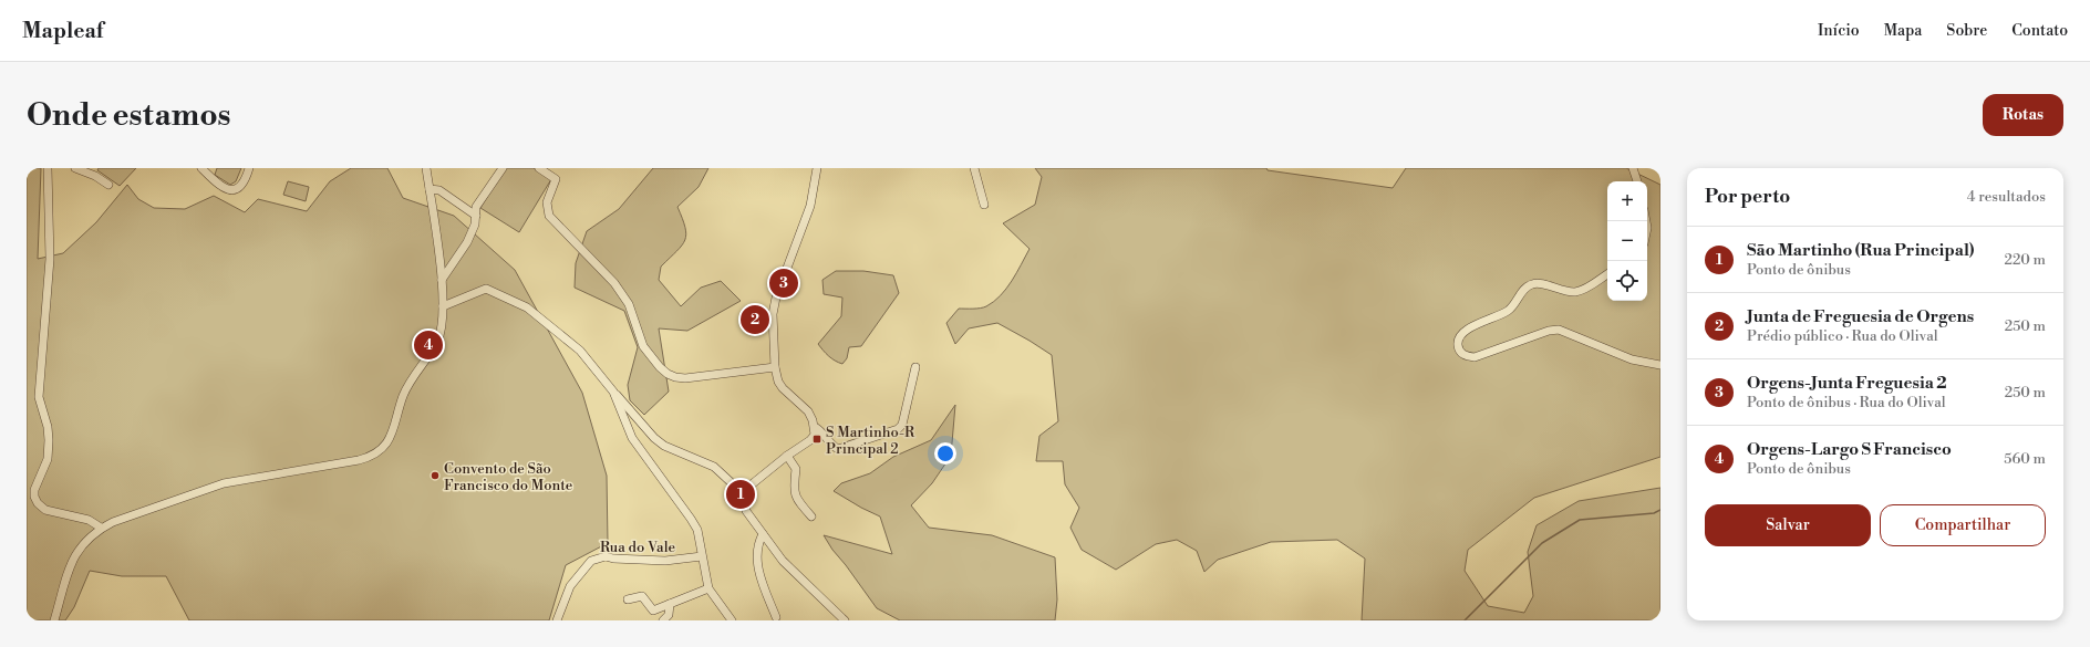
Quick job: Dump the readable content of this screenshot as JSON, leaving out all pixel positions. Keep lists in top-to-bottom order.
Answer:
{
  "streets": {
    "street": ["Rua do Vale"]
  },
  "places": {
    "transit": ["S Martinho-R Principal 2"],
    "other": ["Convento de São Francisco do Monte"]
  },
  "page": {
    "header": "Mapleaf",
    "nav": [
      "Início",
      "Mapa",
      "Sobre",
      "Contato"
    ],
    "buttons": [
      "Rotas",
      ["Salvar", "Compartilhar"]
    ],
    "title": "Onde estamos",
    "heading": ["Por perto", "4 resultados"],
    "map_buttons": ["+", "−"],
    "list": [
      {
        "mark": "1",
        "name": "São Martinho (Rua Principal)",
        "note": "Ponto de ônibus",
        "value": "220 m"
      },
      {
        "mark": "2",
        "name": "Junta de Freguesia de Orgens",
        "note": "Prédio público · Rua do Olival",
        "value": "250 m"
      },
      {
        "mark": "3",
        "name": "Orgens-Junta Freguesia 2",
        "note": "Ponto de ônibus · Rua do Olival",
        "value": "250 m"
      },
      {
        "mark": "4",
        "name": "Orgens-Largo S Francisco",
        "note": "Ponto de ônibus",
        "value": "560 m"
      }
    ],
    "pins": [
      "3",
      "2",
      "4",
      "1"
    ]
  }
}
